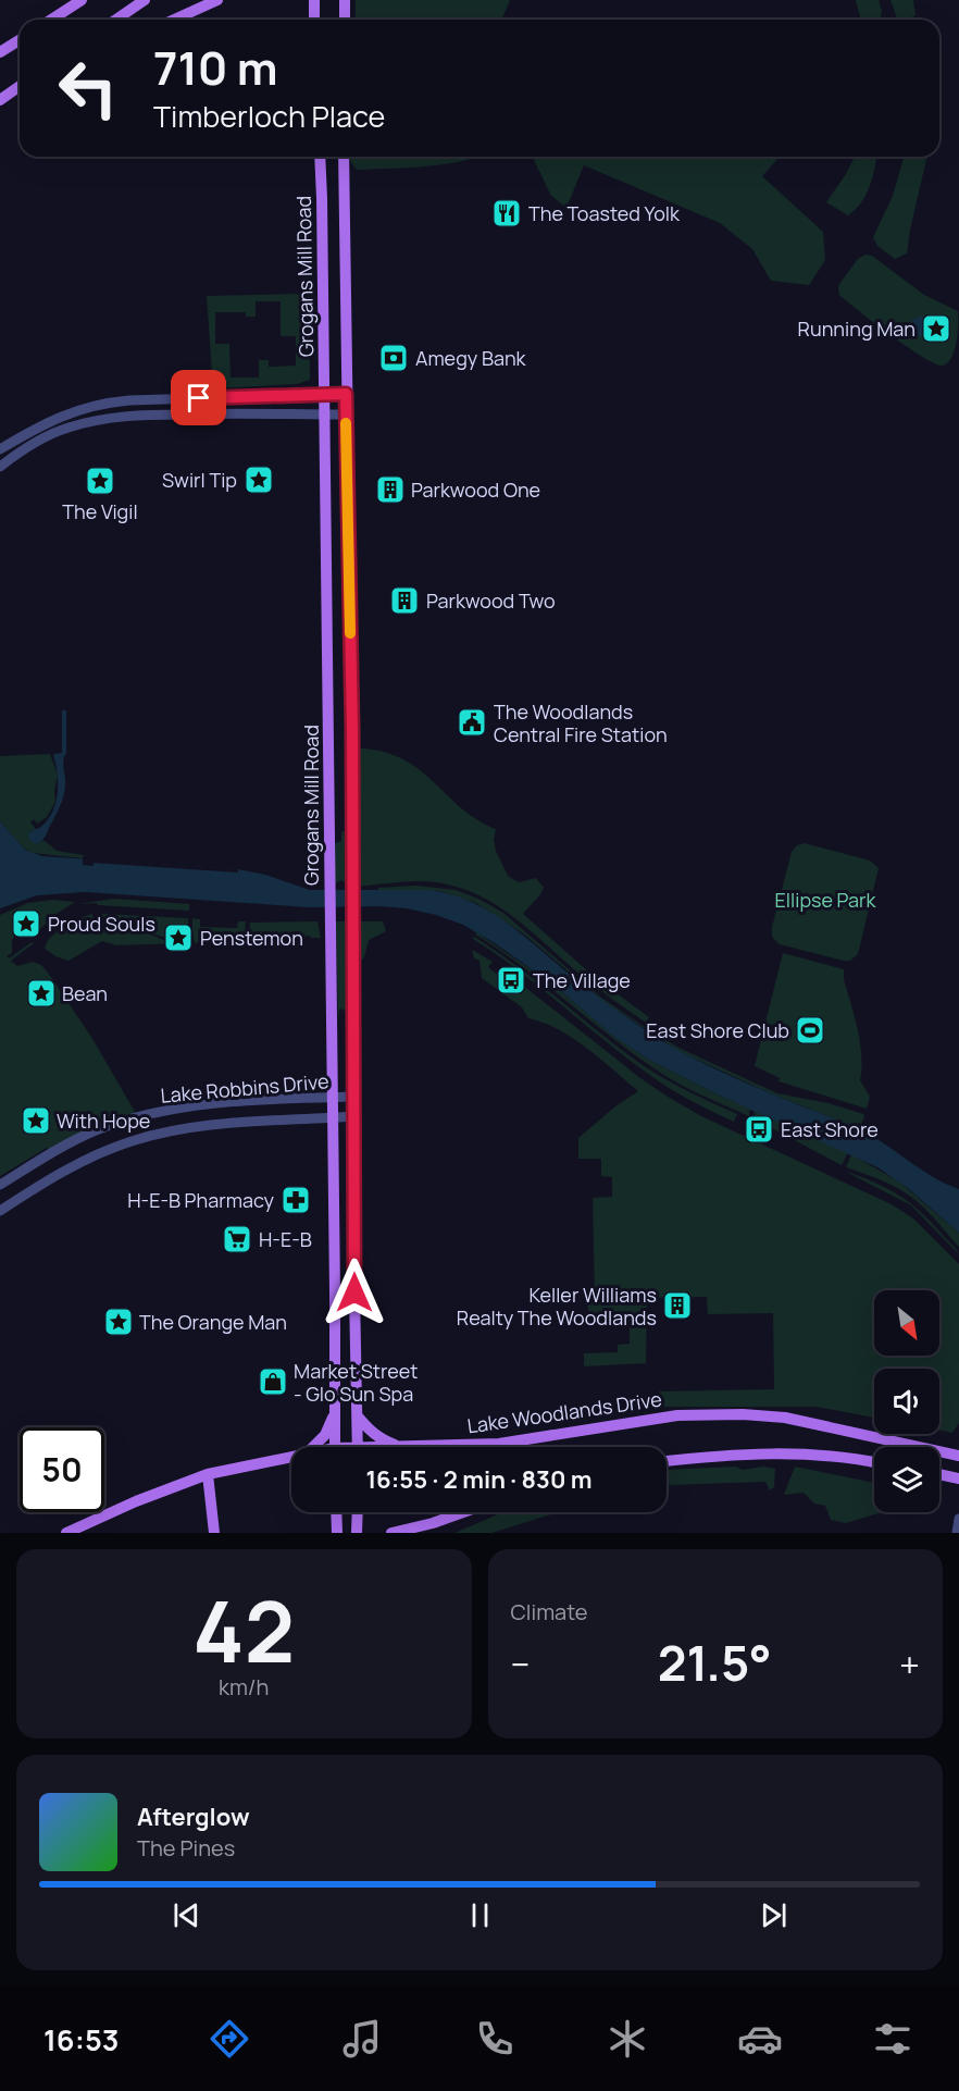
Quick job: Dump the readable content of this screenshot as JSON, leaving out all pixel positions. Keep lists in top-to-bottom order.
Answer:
{
  "streets": {
    "main road": ["Grogans Mill Road", "Lake Woodlands Drive"],
    "street": ["Lake Robbins Drive"]
  },
  "crossings": [
    ["Grogans Mill Road", "Lake Robbins Drive"]
  ],
  "parks": ["Ellipse Park"],
  "places": {
    "restaurant": ["The Toasted Yolk"],
    "place": [
      "Running Man",
      "Swirl Tip",
      "The Vigil",
      "Proud Souls",
      "Penstemon",
      "Bean",
      "With Hope",
      "The Orange Man"
    ],
    "bank": ["Amegy Bank"],
    "building": ["Parkwood One", "Parkwood Two", "Keller Williams Realty The Woodlands"],
    "public building": ["The Woodlands Central Fire Station"],
    "bus stop": ["The Village", "East Shore"],
    "sports": ["East Shore Club"],
    "pharmacy": ["H-E-B Pharmacy"],
    "supermarket": ["H-E-B"],
    "shop": ["Market Street - Glo Sun Spa"]
  },
  "north": "bottom right",
  "page": {
    "turn": ["710 m", "Timberloch Place"],
    "limit": "50",
    "trip": "16:55 · 2 min · 830 m",
    "tile": [
      ["42", "km/h"],
      "Climate"
    ],
    "heat": ["−", "21.5°", "+"],
    "song": ["Afterglow", "The Pines"],
    "tabs": "16:53"
  }
}
